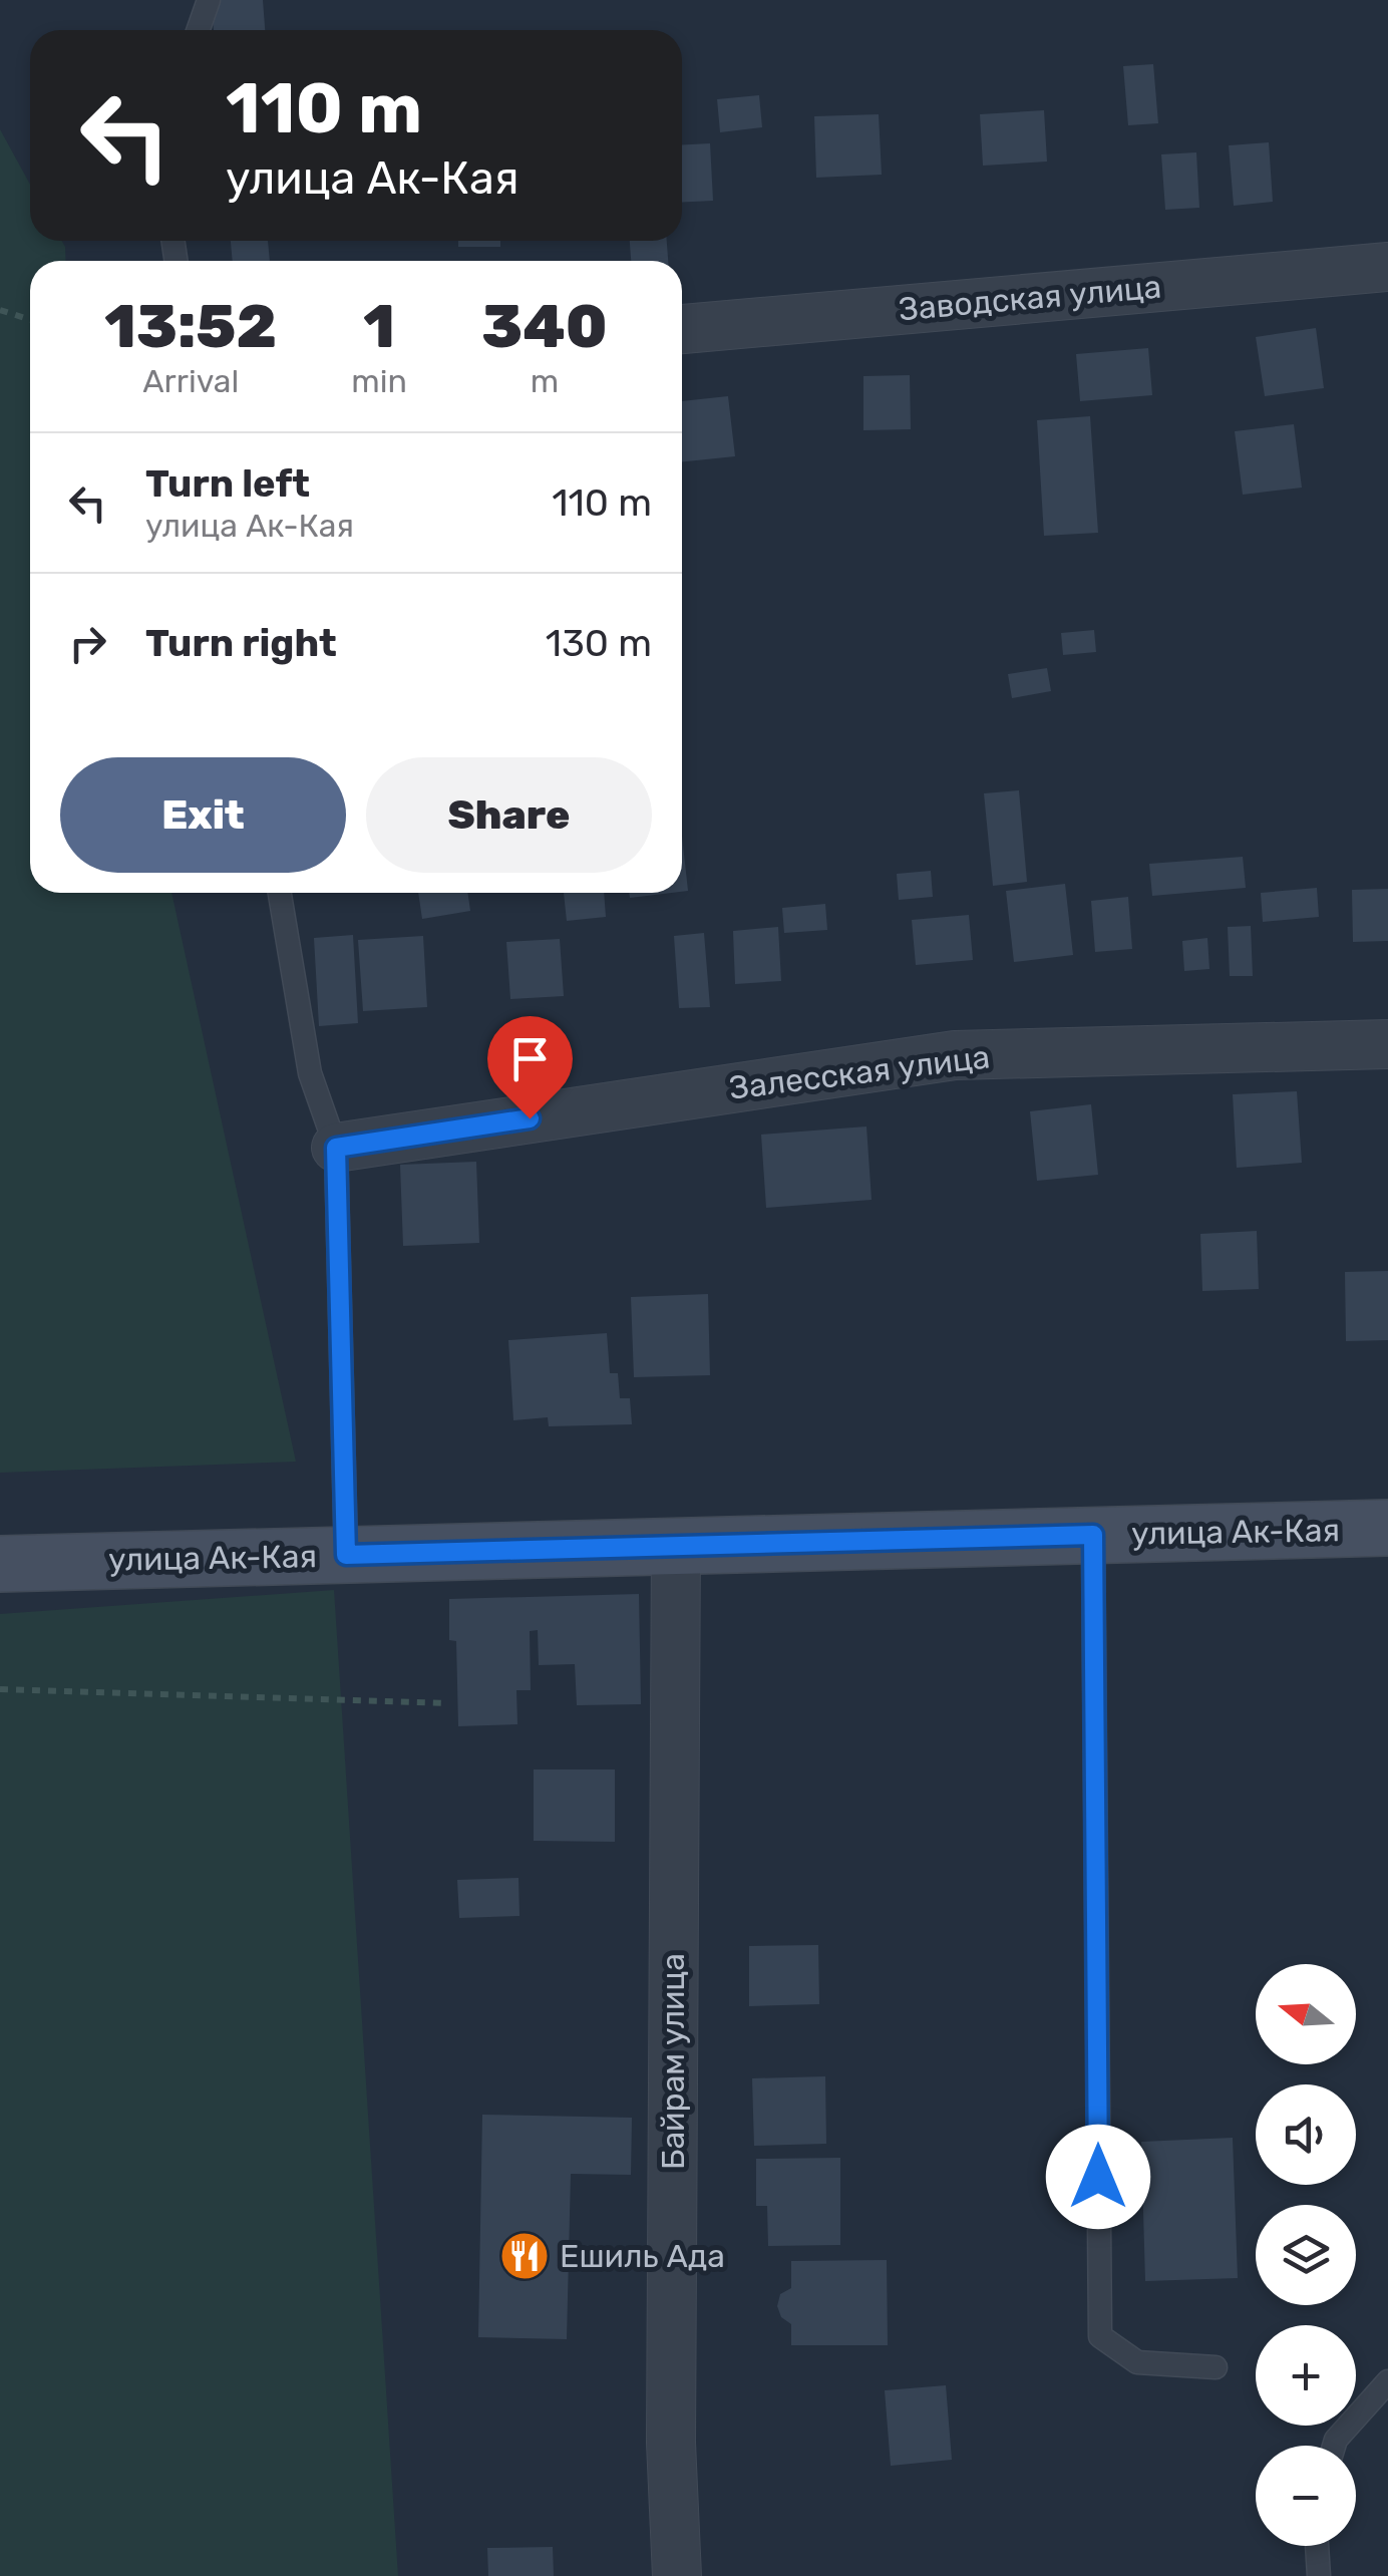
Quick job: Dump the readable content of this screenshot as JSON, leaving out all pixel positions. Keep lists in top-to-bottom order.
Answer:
{
  "streets": {
    "main road": ["улица Ак-Кая"],
    "street": ["Заводская улица", "Залесская улица", "Байрам улица"]
  },
  "crossings": [
    ["улица Ак-Кая", "Байрам улица"]
  ],
  "places": {
    "restaurant": ["Ешиль Ада"]
  },
  "north": "left",
  "page": {
    "turn": ["110 m", "улица Ак-Кая"],
    "eta": [
      "13:52",
      "Arrival",
      "1",
      "min",
      "340",
      "m"
    ],
    "list": [
      {
        "name": "Turn left",
        "note": "улица Ак-Кая",
        "value": "110 m"
      },
      {
        "name": "Turn right",
        "value": "130 m"
      }
    ],
    "buttons": ["Exit", "Share"],
    "map_buttons": ["+", "−"]
  }
}
